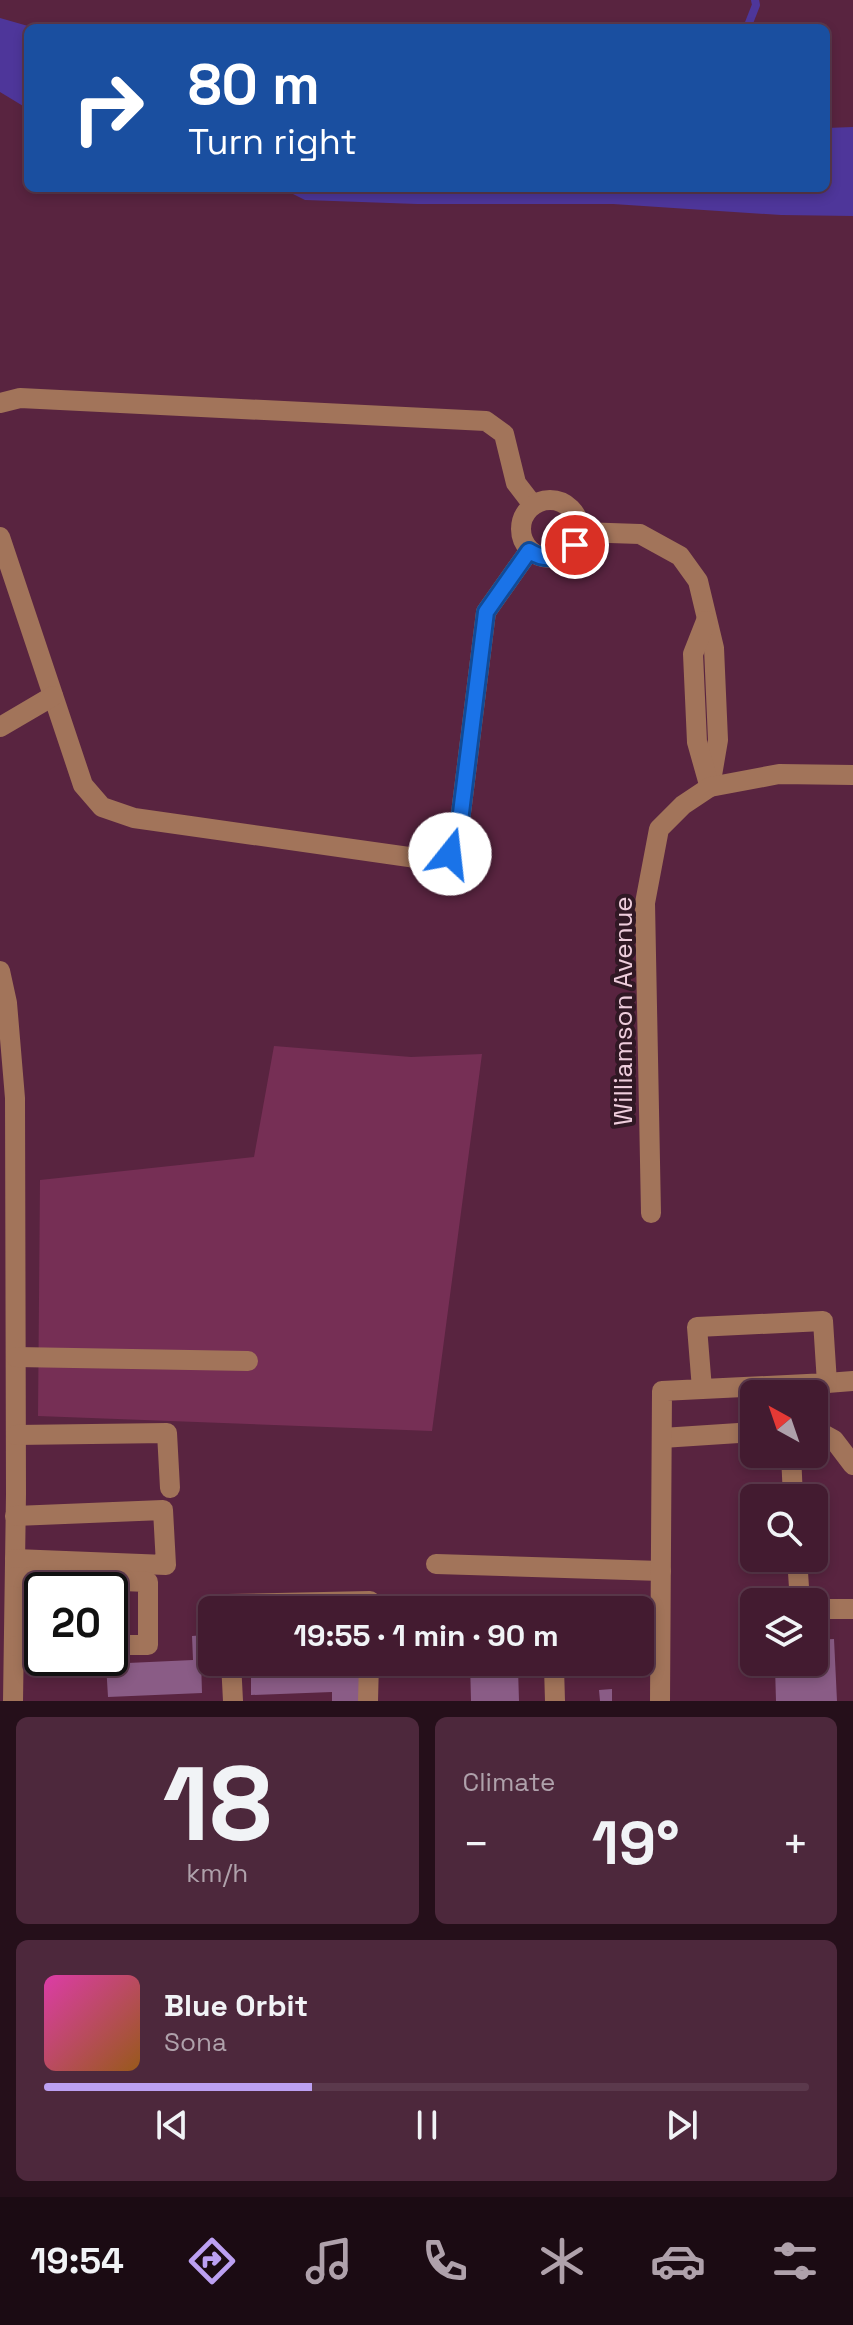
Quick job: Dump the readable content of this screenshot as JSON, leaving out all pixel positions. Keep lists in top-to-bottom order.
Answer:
{
  "streets": {
    "street": ["Williamson Avenue"]
  },
  "north": "top left",
  "page": {
    "turn": ["80 m", "Turn right"],
    "limit": "20",
    "trip": "19:55 · 1 min · 90 m",
    "tile": [
      ["18", "km/h"],
      "Climate"
    ],
    "heat": ["−", "19°", "+"],
    "song": ["Blue Orbit", "Sona"],
    "tabs": "19:54"
  }
}
